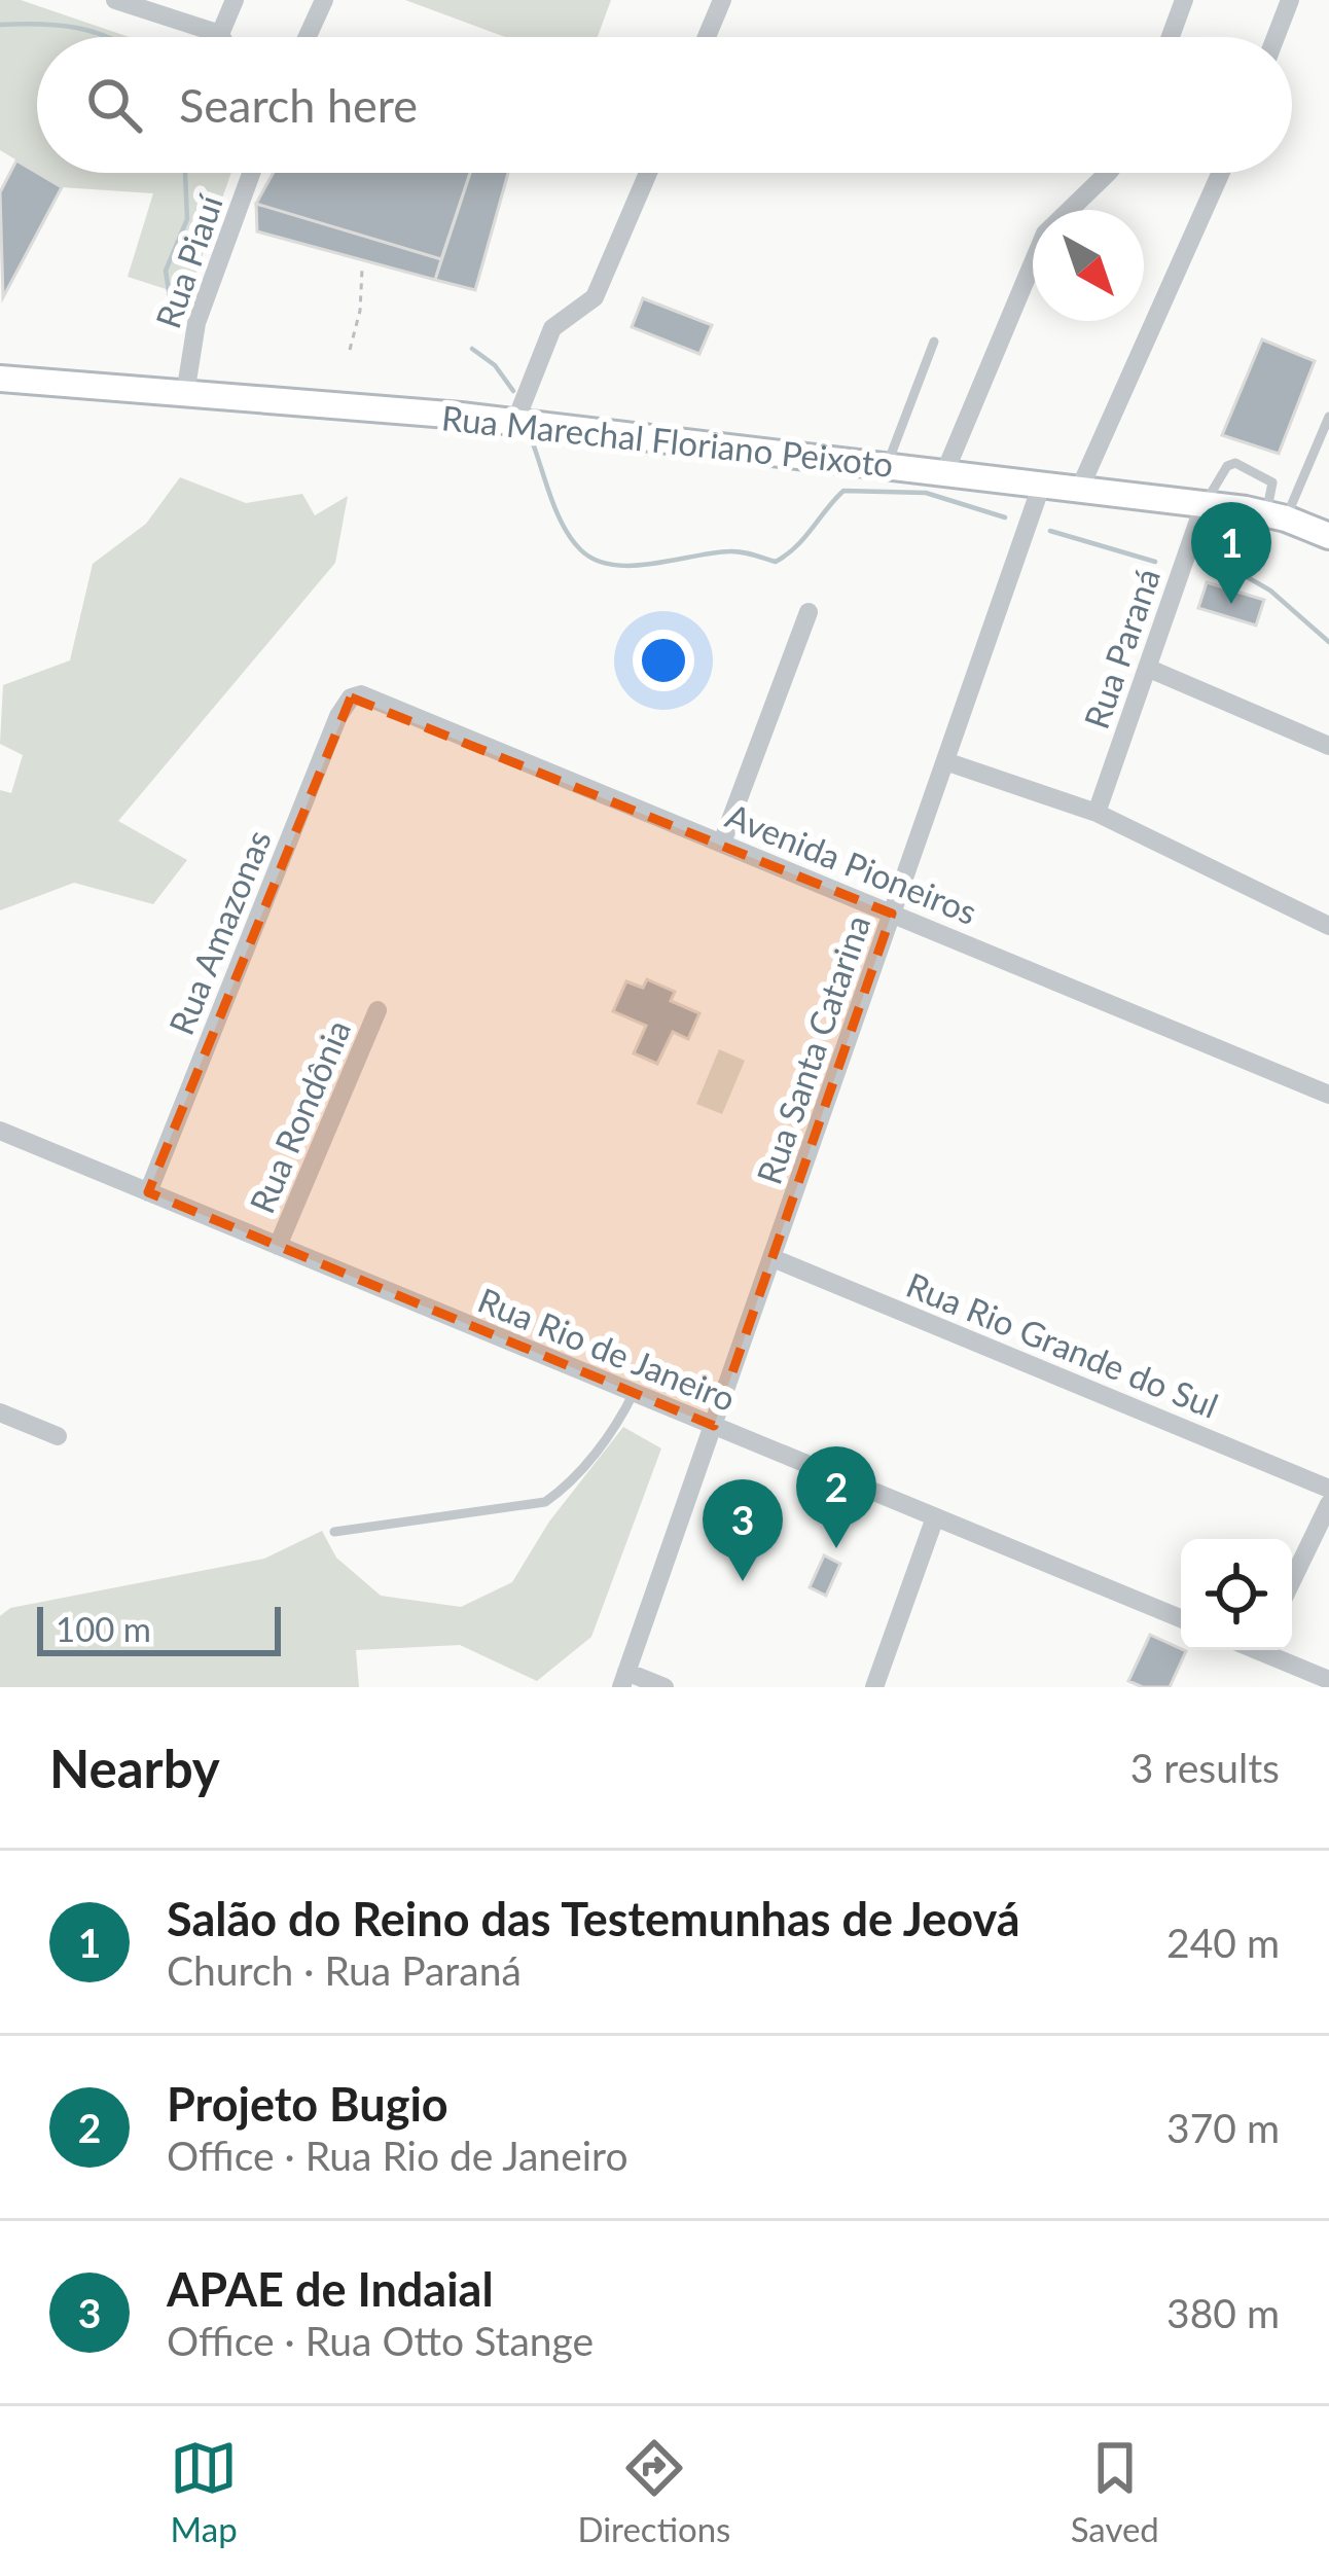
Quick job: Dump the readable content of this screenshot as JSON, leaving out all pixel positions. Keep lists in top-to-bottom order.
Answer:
{
  "streets": {
    "main road": ["Rua Marechal Floriano Peixoto"],
    "street": [
      "Rua Piauí",
      "Rua Paraná",
      "Avenida Pioneiros",
      "Rua Amazonas",
      "Rua Santa Catarina",
      "Rua Rondônia",
      "Rua Rio Grande do Sul",
      "Rua Rio de Janeiro"
    ]
  },
  "crossings": [
    ["Rua Piauí", "Rua Marechal Floriano Peixoto"],
    ["Rua Marechal Floriano Peixoto", "Rua Paraná"],
    ["Rua Marechal Floriano Peixoto", "Rua Santa Catarina"],
    ["Avenida Pioneiros", "Rua Amazonas"],
    ["Avenida Pioneiros", "Rua Santa Catarina"],
    ["Rua Amazonas", "Rua Rio de Janeiro"],
    ["Rua Santa Catarina", "Rua Rio Grande do Sul"],
    ["Rua Santa Catarina", "Rua Rio de Janeiro"],
    ["Rua Rondônia", "Rua Rio de Janeiro"]
  ],
  "scale_bar": "100 m",
  "north": "bottom right",
  "page": {
    "search": "Search here",
    "pins": ["1", "2", "3"],
    "scale": "100 m",
    "heading": ["Nearby", "3 results"],
    "list": [
      {
        "mark": "1",
        "name": "Salão do Reino das Testemunhas de Jeová",
        "note": "Church · Rua Paraná",
        "value": "240 m"
      },
      {
        "mark": "2",
        "name": "Projeto Bugio",
        "note": "Office · Rua Rio de Janeiro",
        "value": "370 m"
      },
      {
        "mark": "3",
        "name": "APAE de Indaial",
        "note": "Office · Rua Otto Stange",
        "value": "380 m"
      }
    ],
    "nav": ["Map", "Directions", "Saved"]
  }
}
